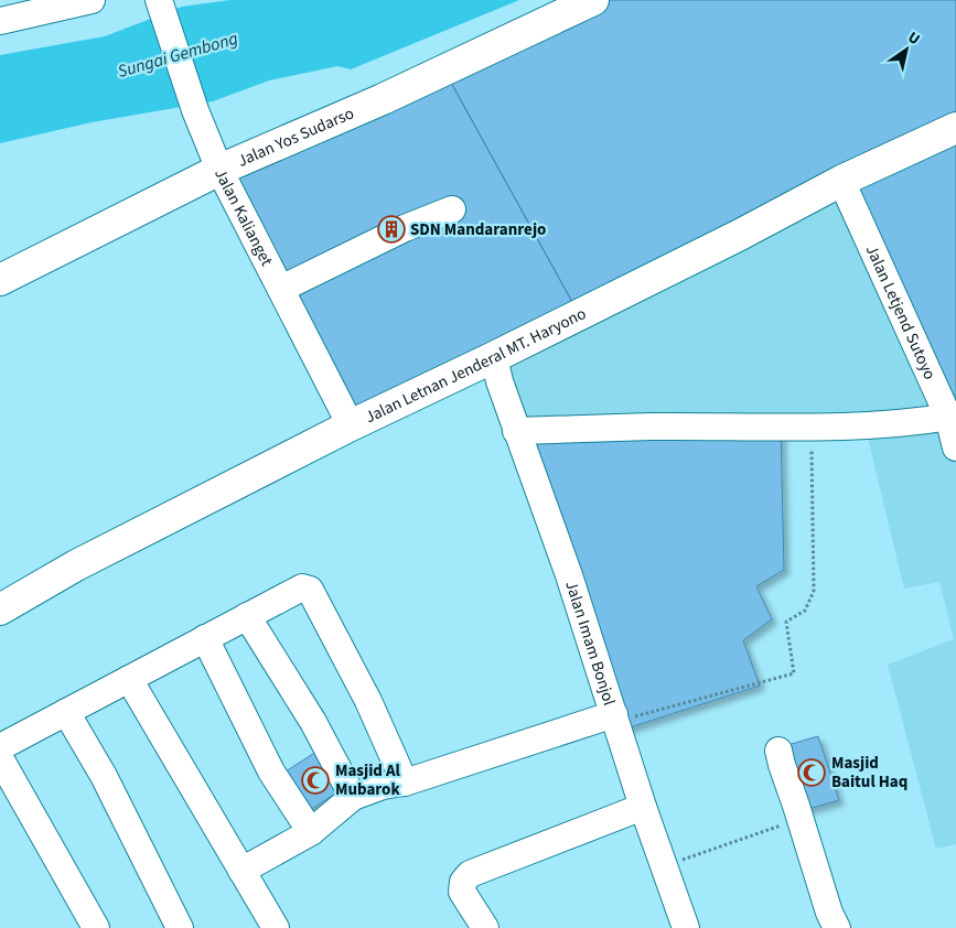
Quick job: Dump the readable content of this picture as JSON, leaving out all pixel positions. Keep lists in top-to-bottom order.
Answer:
{
  "streets": {
    "main road": ["Jalan Yos Sudarso", "Jalan Letnan Jenderal MT. Haryono"],
    "street": ["Jalan Kalianget", "Jalan Letjend Sutoyo", "Jalan Imam Bonjol"]
  },
  "crossings": [
    ["Jalan Yos Sudarso", "Jalan Kalianget"],
    ["Jalan Kalianget", "Jalan Letnan Jenderal MT. Haryono"],
    ["Jalan Letjend Sutoyo", "Jalan Letnan Jenderal MT. Haryono"],
    ["Jalan Letnan Jenderal MT. Haryono", "Jalan Imam Bonjol"]
  ],
  "water": ["Sungai Gembong"],
  "places": {
    "building": ["SDN Mandaranrejo"],
    "mosque": ["Masjid Baitul Haq", "Masjid Al Mubarok"]
  },
  "north": "top right"
}
